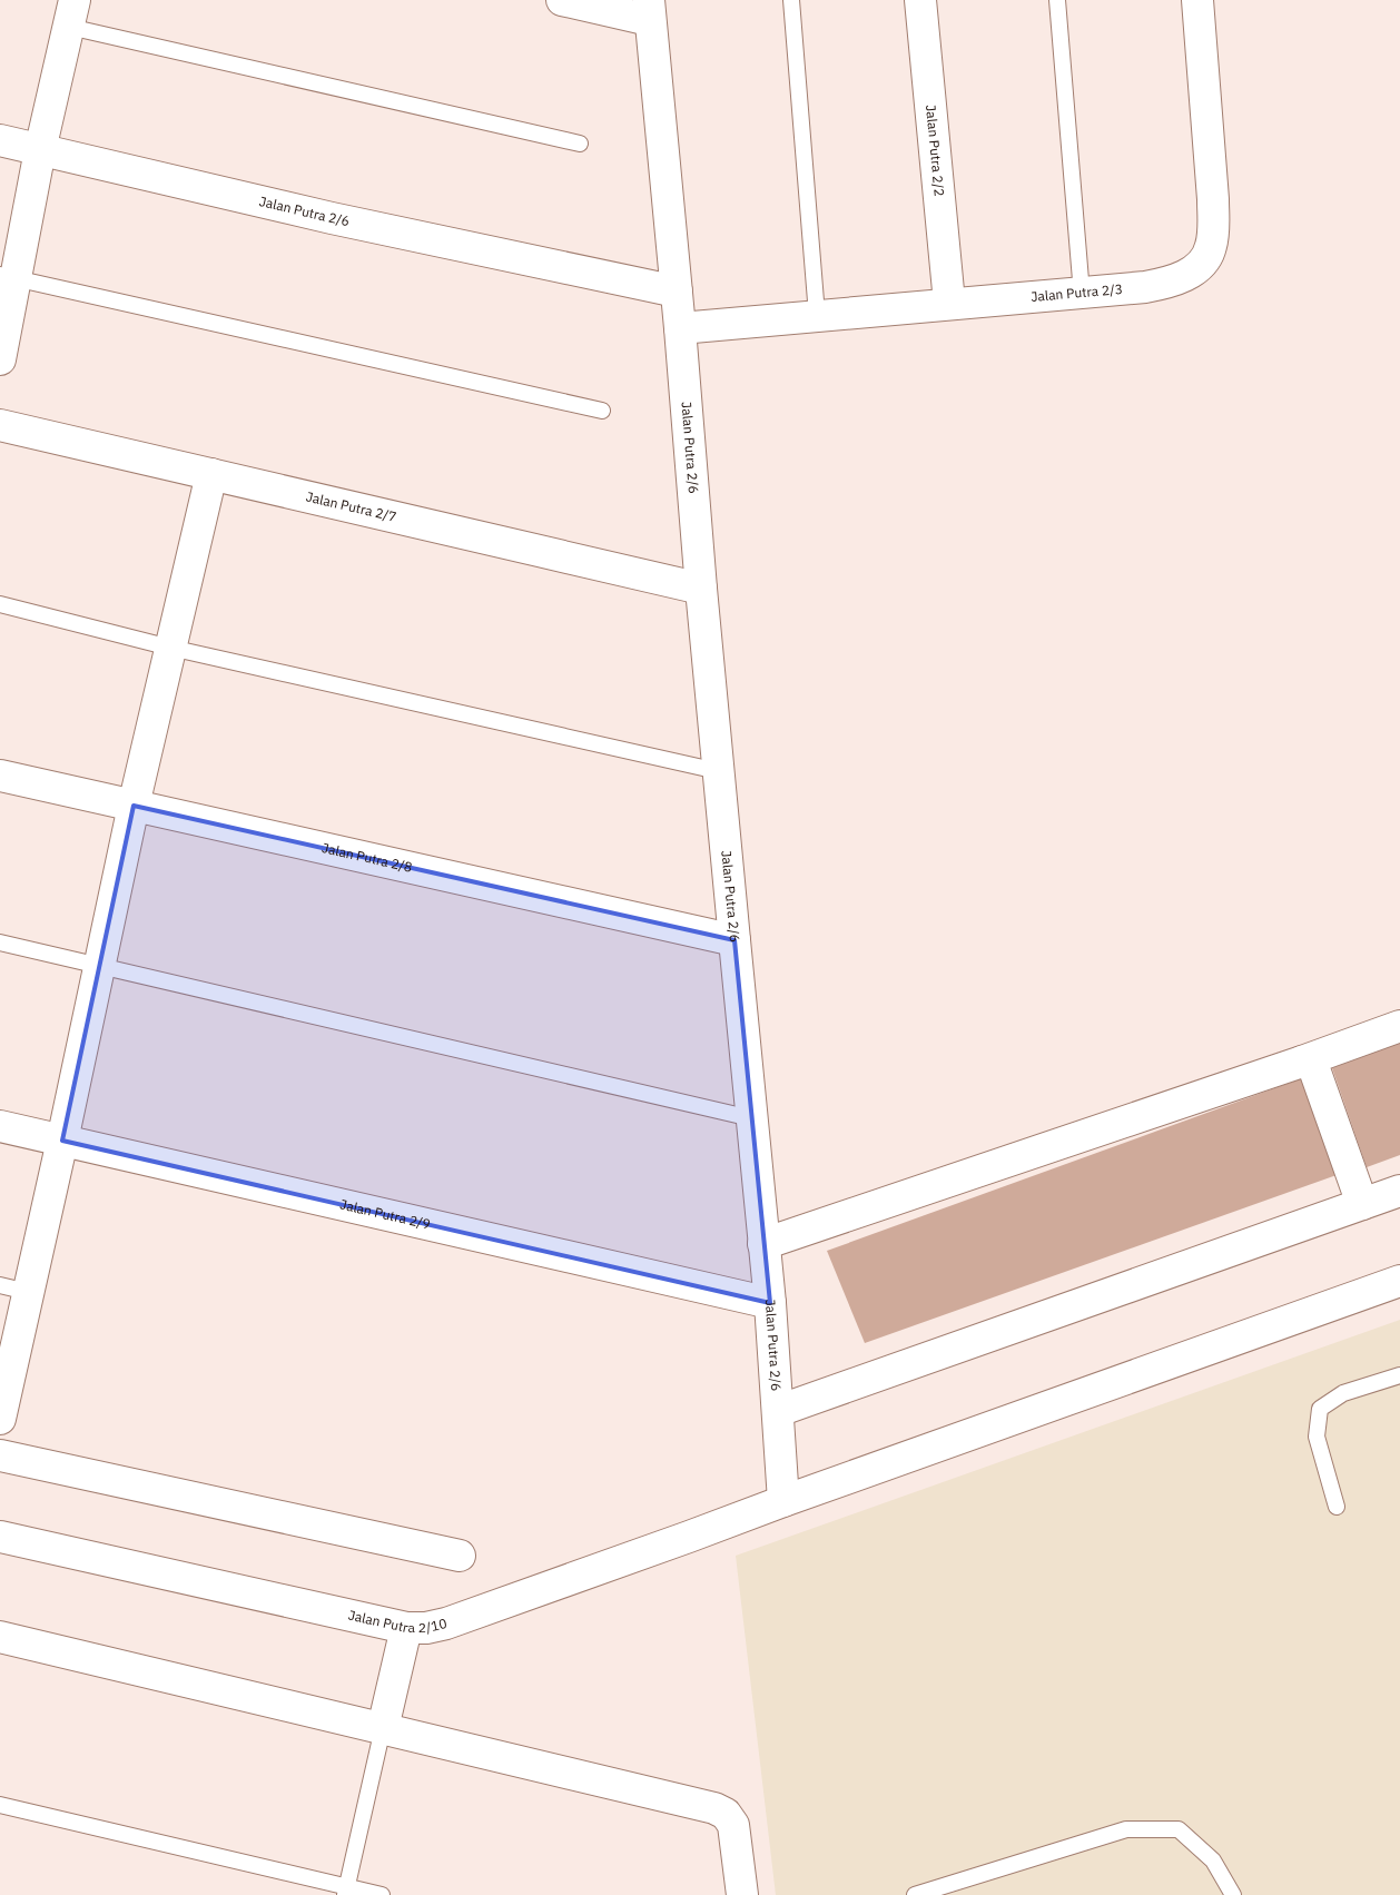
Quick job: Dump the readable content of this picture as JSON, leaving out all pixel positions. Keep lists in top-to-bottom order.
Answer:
{
  "streets": {
    "street": [
      "Jalan Putra 2/2",
      "Jalan Putra 2/6",
      "Jalan Putra 2/3",
      "Jalan Putra 2/7",
      "Jalan Putra 2/8",
      "Jalan Putra 2/9",
      "Jalan Putra 2/10"
    ]
  },
  "crossings": [
    ["Jalan Putra 2/2", "Jalan Putra 2/3"],
    ["Jalan Putra 2/6", "Jalan Putra 2/3"],
    ["Jalan Putra 2/6", "Jalan Putra 2/7"],
    ["Jalan Putra 2/6", "Jalan Putra 2/8"],
    ["Jalan Putra 2/6", "Jalan Putra 2/9"],
    ["Jalan Putra 2/6", "Jalan Putra 2/10"]
  ]
}
